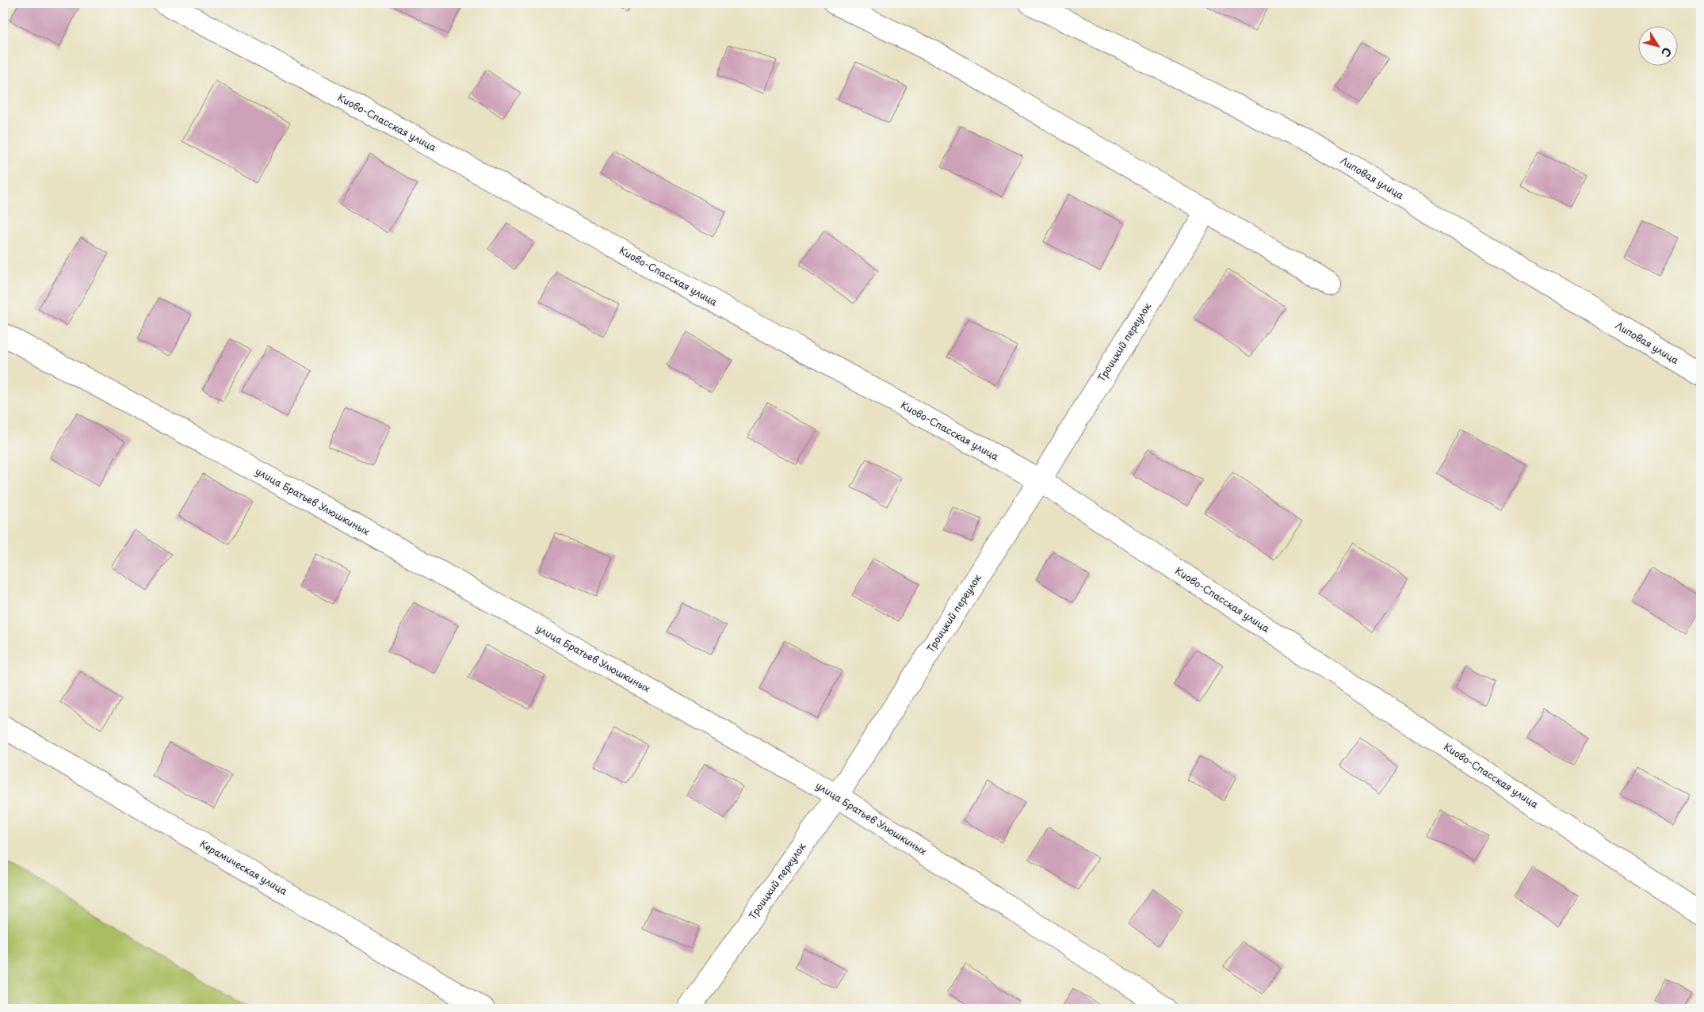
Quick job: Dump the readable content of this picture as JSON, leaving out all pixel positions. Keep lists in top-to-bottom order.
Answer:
{
  "streets": {
    "street": [
      "Киово-Спасская улица",
      "Липовая улица",
      "Троицкий переулок",
      "улица Братьев Улюшкиных",
      "Керамическая улица"
    ]
  },
  "crossings": [
    ["Киово-Спасская улица", "Троицкий переулок"],
    ["Троицкий переулок", "улица Братьев Улюшкиных"]
  ],
  "north": "bottom right"
}
